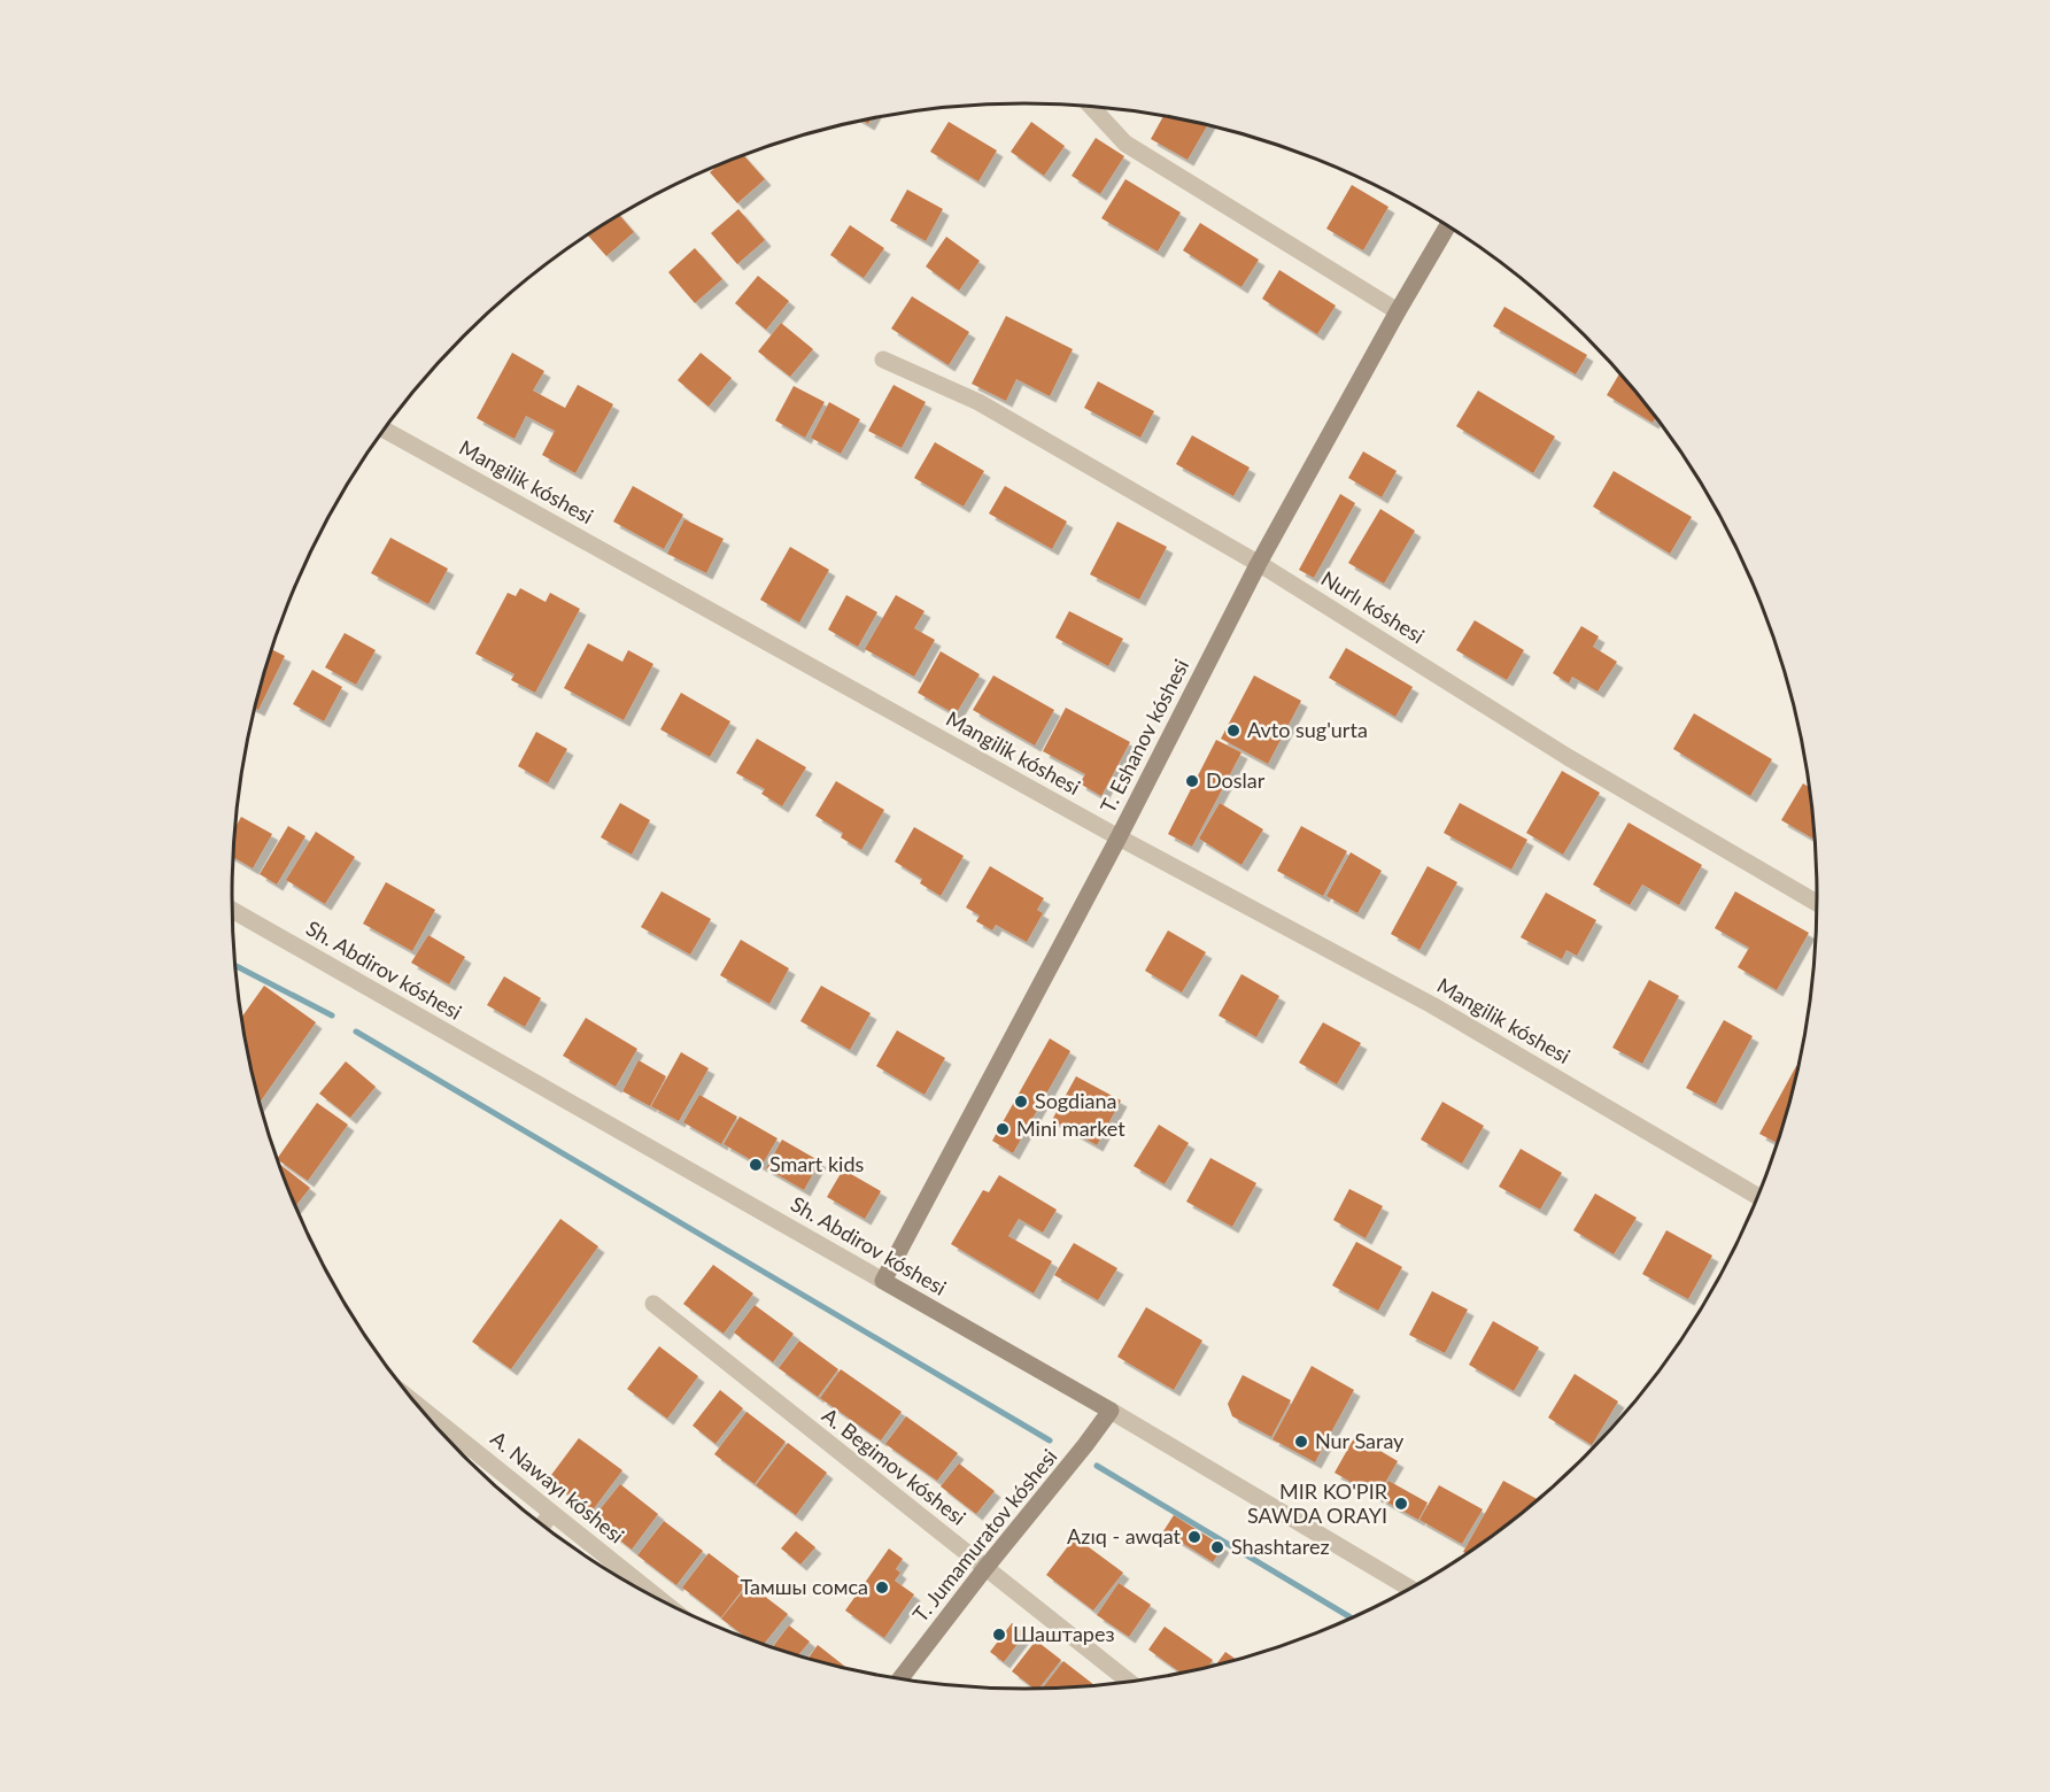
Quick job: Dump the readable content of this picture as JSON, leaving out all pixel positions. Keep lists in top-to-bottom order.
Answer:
{
  "streets": {
    "main road": ["T. Eshanov kóshesi", "Sh. Abdirov kóshesi", "T. Jumamuratov kóshesi"],
    "street": [
      "Mangilik kóshesi",
      "Nurlı kóshesi",
      "A. Begimov kóshesi",
      "A. Nawayı kóshesi"
    ]
  },
  "crossings": [
    ["Mangilik kóshesi", "T. Eshanov kóshesi"],
    ["Nurlı kóshesi", "T. Eshanov kóshesi"],
    ["T. Eshanov kóshesi", "Sh. Abdirov kóshesi"],
    ["Sh. Abdirov kóshesi", "T. Jumamuratov kóshesi"],
    ["A. Begimov kóshesi", "T. Jumamuratov kóshesi"]
  ],
  "places": [
    "Avto sug'urta",
    "Doslar",
    "Sogdiana",
    "Mini market",
    "Smart kids",
    "Nur Saray",
    "MIR KO'PIR SAWDA ORAYI",
    "Azıq - awqat",
    "Shashtarez",
    "Тамшы сомса",
    "Шаштарез"
  ]
}
